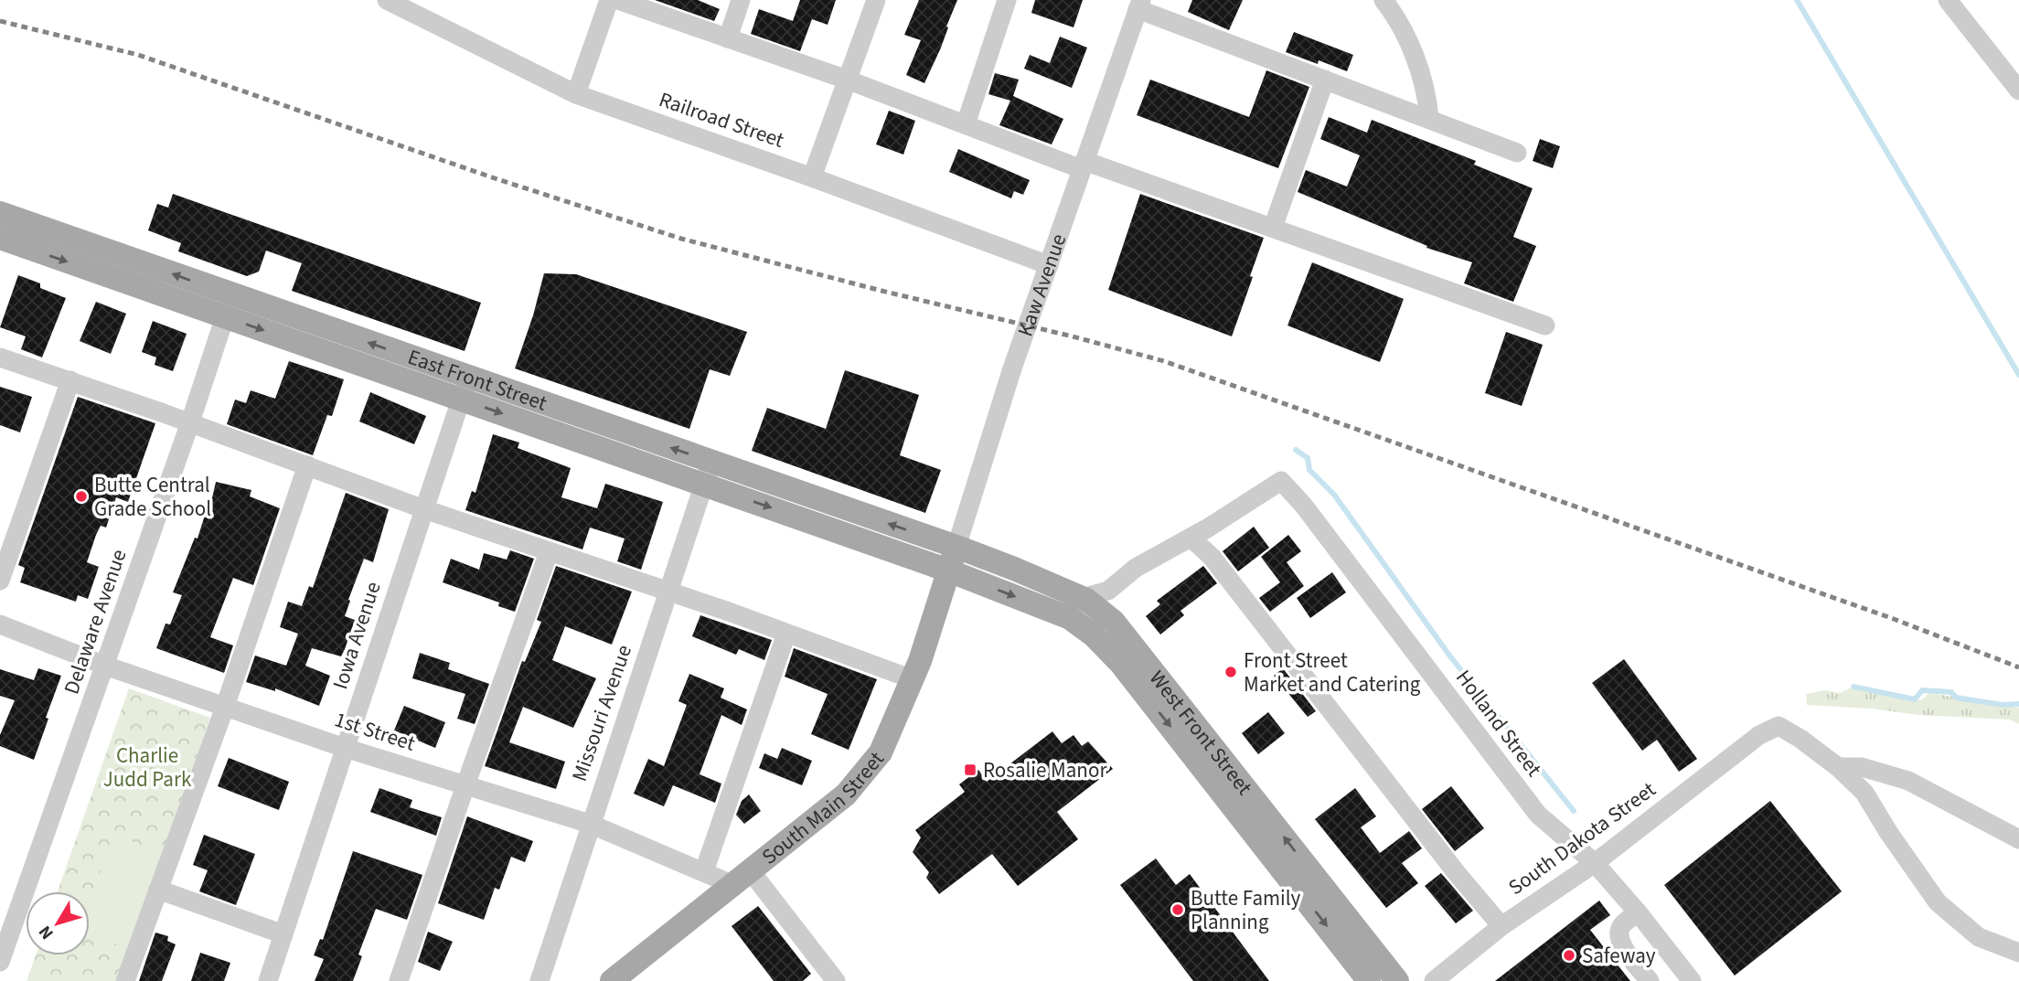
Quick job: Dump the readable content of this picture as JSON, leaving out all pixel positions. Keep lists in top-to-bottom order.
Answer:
{
  "streets": {
    "main road": [
      "Kaw Avenue",
      "East Front Street",
      "West Front Street",
      "South Main Street"
    ],
    "street": [
      "Railroad Street",
      "Delaware Avenue",
      "Iowa Avenue",
      "Missouri Avenue",
      "Holland Street",
      "1st Street",
      "South Dakota Street"
    ]
  },
  "crossings": [
    ["Railroad Street", "Kaw Avenue"],
    ["Kaw Avenue", "East Front Street"],
    ["Kaw Avenue", "West Front Street"],
    ["Kaw Avenue", "South Main Street"],
    ["East Front Street", "Delaware Avenue"],
    ["East Front Street", "Iowa Avenue"],
    ["East Front Street", "Missouri Avenue"],
    ["East Front Street", "West Front Street"],
    ["East Front Street", "South Main Street"],
    ["Delaware Avenue", "1st Street"],
    ["Iowa Avenue", "1st Street"],
    ["Missouri Avenue", "1st Street"],
    ["Holland Street", "South Dakota Street"],
    ["1st Street", "South Main Street"],
    ["West Front Street", "South Main Street"]
  ],
  "parks": ["Charlie Judd Park"],
  "places": {
    "other": [
      "Butte Central Grade School",
      "Front Street Market and Catering",
      "Butte Family Planning",
      "Safeway"
    ],
    "transit": ["Rosalie Manor"]
  },
  "north": "bottom left"
}
